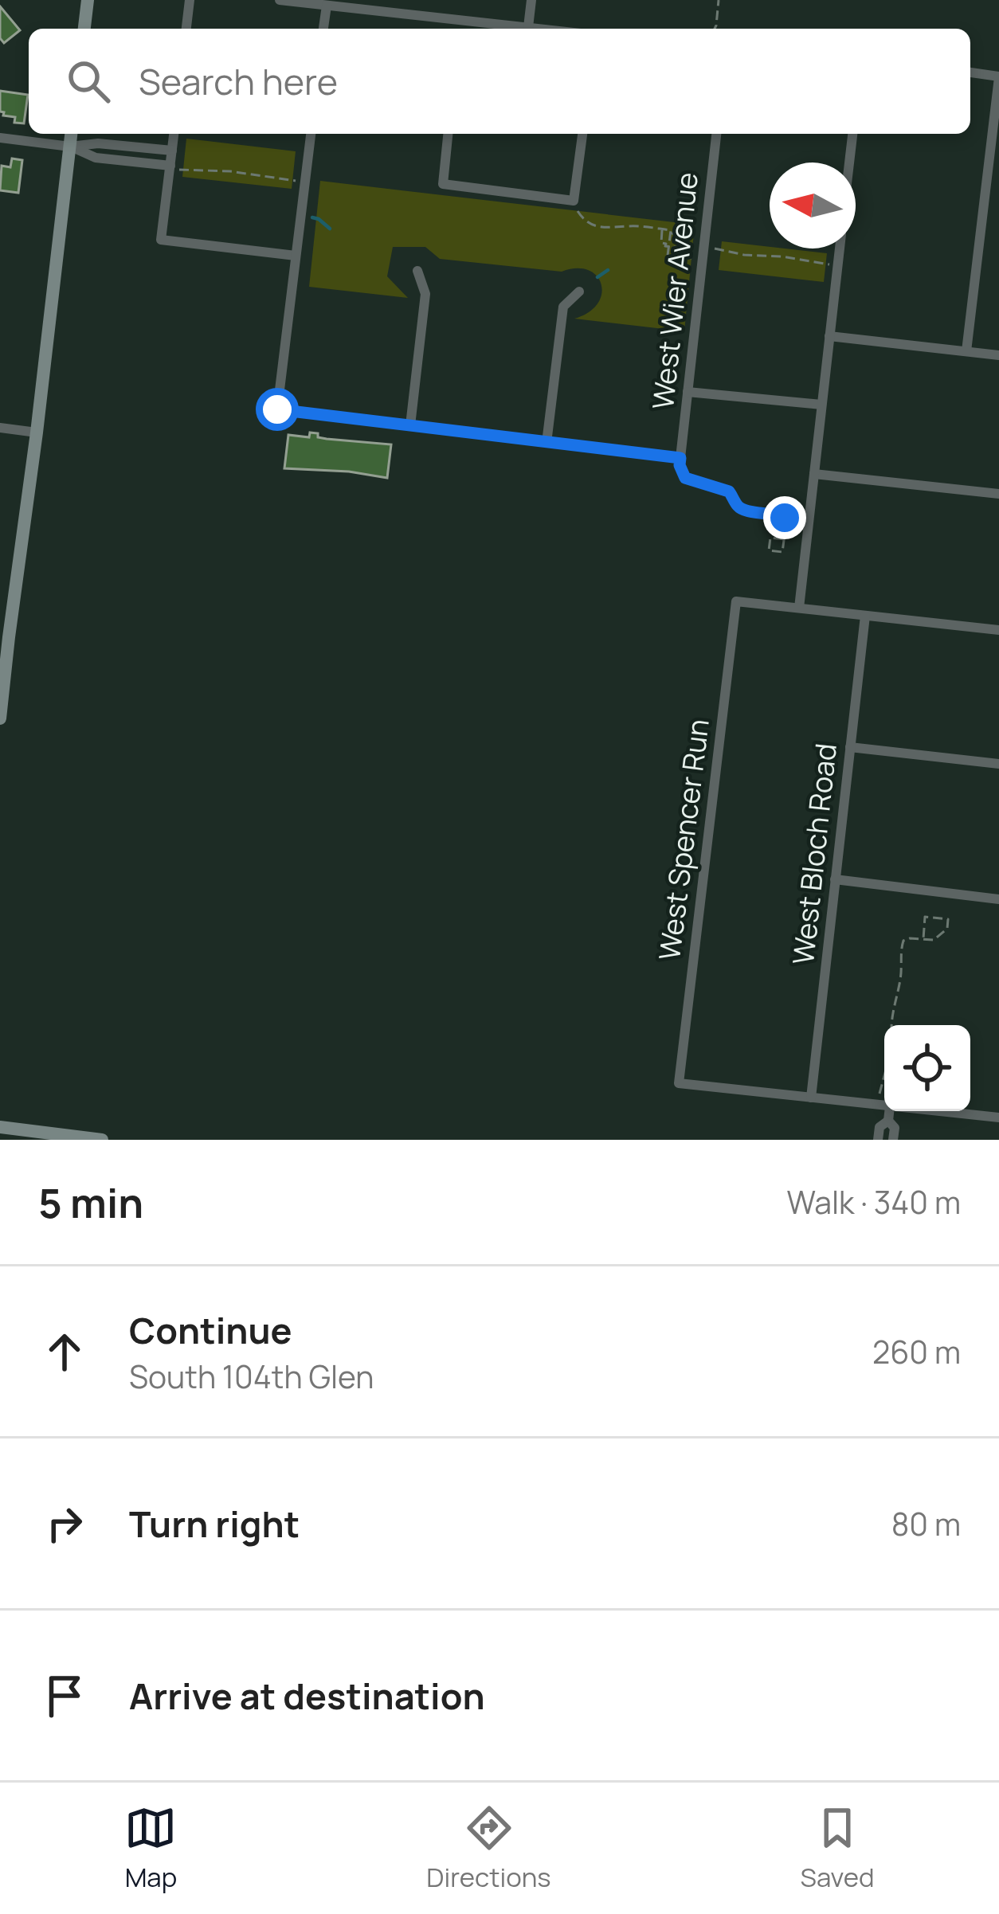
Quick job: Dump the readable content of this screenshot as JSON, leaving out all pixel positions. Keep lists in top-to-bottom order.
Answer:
{
  "streets": {
    "street": ["West Wier Avenue", "West Spencer Run", "West Bloch Road"]
  },
  "crossings": [
    ["West Spencer Run", "West Bloch Road"]
  ],
  "north": "left",
  "page": {
    "search": "Search here",
    "heading": ["5 min", "Walk · 340 m"],
    "list": [
      ["Continue", "South 104th Glen", "260 m"],
      ["Turn right", "80 m"],
      "Arrive at destination"
    ],
    "nav": ["Map", "Directions", "Saved"]
  }
}
